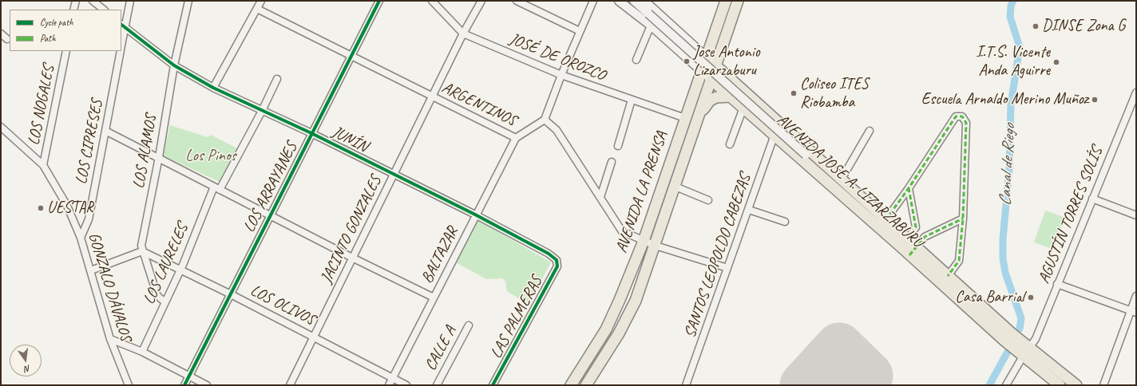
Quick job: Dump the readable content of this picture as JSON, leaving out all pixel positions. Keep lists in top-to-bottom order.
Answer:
{
  "streets": {
    "main road": ["AVENIDA JOSE A. LIZARZABURU", "AVENIDA LA PRENSA"],
    "street": [
      "JOSÉ DE OROZCO",
      "ARGENTINOS",
      "LOS NOGALES",
      "JUNÍN",
      "LOS CIPRESES",
      "LOS ALAMOS",
      "LOS ARRAYANES",
      "AGUSTÍN TORRES SOLÍS",
      "JACINTO GONZALES",
      "BALTAZAR",
      "SANTOS LEOPOLDO CABEZAS",
      "LOS LAURELES",
      "GONZALO DÁVALOS",
      "LOS OLIVOS",
      "LAS PALMERAS",
      "CALLE A"
    ]
  },
  "crossings": [
    ["JOSÉ DE OROZCO", "AVENIDA LA PRENSA"],
    ["JOSÉ DE OROZCO", "JACINTO GONZALES"],
    ["ARGENTINOS", "LOS ARRAYANES"],
    ["ARGENTINOS", "JACINTO GONZALES"],
    ["ARGENTINOS", "BALTAZAR"],
    ["LOS NOGALES", "GONZALO DÁVALOS"],
    ["JUNÍN", "LOS CIPRESES"],
    ["JUNÍN", "LOS ALAMOS"],
    ["JUNÍN", "LOS ARRAYANES"],
    ["JUNÍN", "JACINTO GONZALES"],
    ["JUNÍN", "BALTAZAR"],
    ["JUNÍN", "LOS LAURELES"],
    ["JUNÍN", "LAS PALMERAS"],
    ["LOS CIPRESES", "GONZALO DÁVALOS"],
    ["LOS ALAMOS", "LOS LAURELES"],
    ["LOS ALAMOS", "LOS OLIVOS"],
    ["AVENIDA JOSE A. LIZARZABURU", "AVENIDA LA PRENSA"],
    ["AVENIDA JOSE A. LIZARZABURU", "AGUSTÍN TORRES SOLÍS"],
    ["AVENIDA JOSE A. LIZARZABURU", "SANTOS LEOPOLDO CABEZAS"],
    ["LOS ARRAYANES", "LOS OLIVOS"],
    ["JACINTO GONZALES", "LOS OLIVOS"],
    ["BALTAZAR", "LOS OLIVOS"],
    ["LOS LAURELES", "LOS OLIVOS"]
  ],
  "water": ["Canal de Riego"],
  "parks": ["Los Pinos"],
  "places": [
    "DINSE Zona G",
    "Jose Antonio Lizarzaburu",
    "I.T.S. Vicente Anda Aguirre",
    "Coliseo ITES Riobamba",
    "Escuela Arnaldo Merino Muñoz",
    "UESTAR",
    "Casa Barrial"
  ],
  "legend": ["Cycle path", "Path"],
  "north": "bottom"
}
